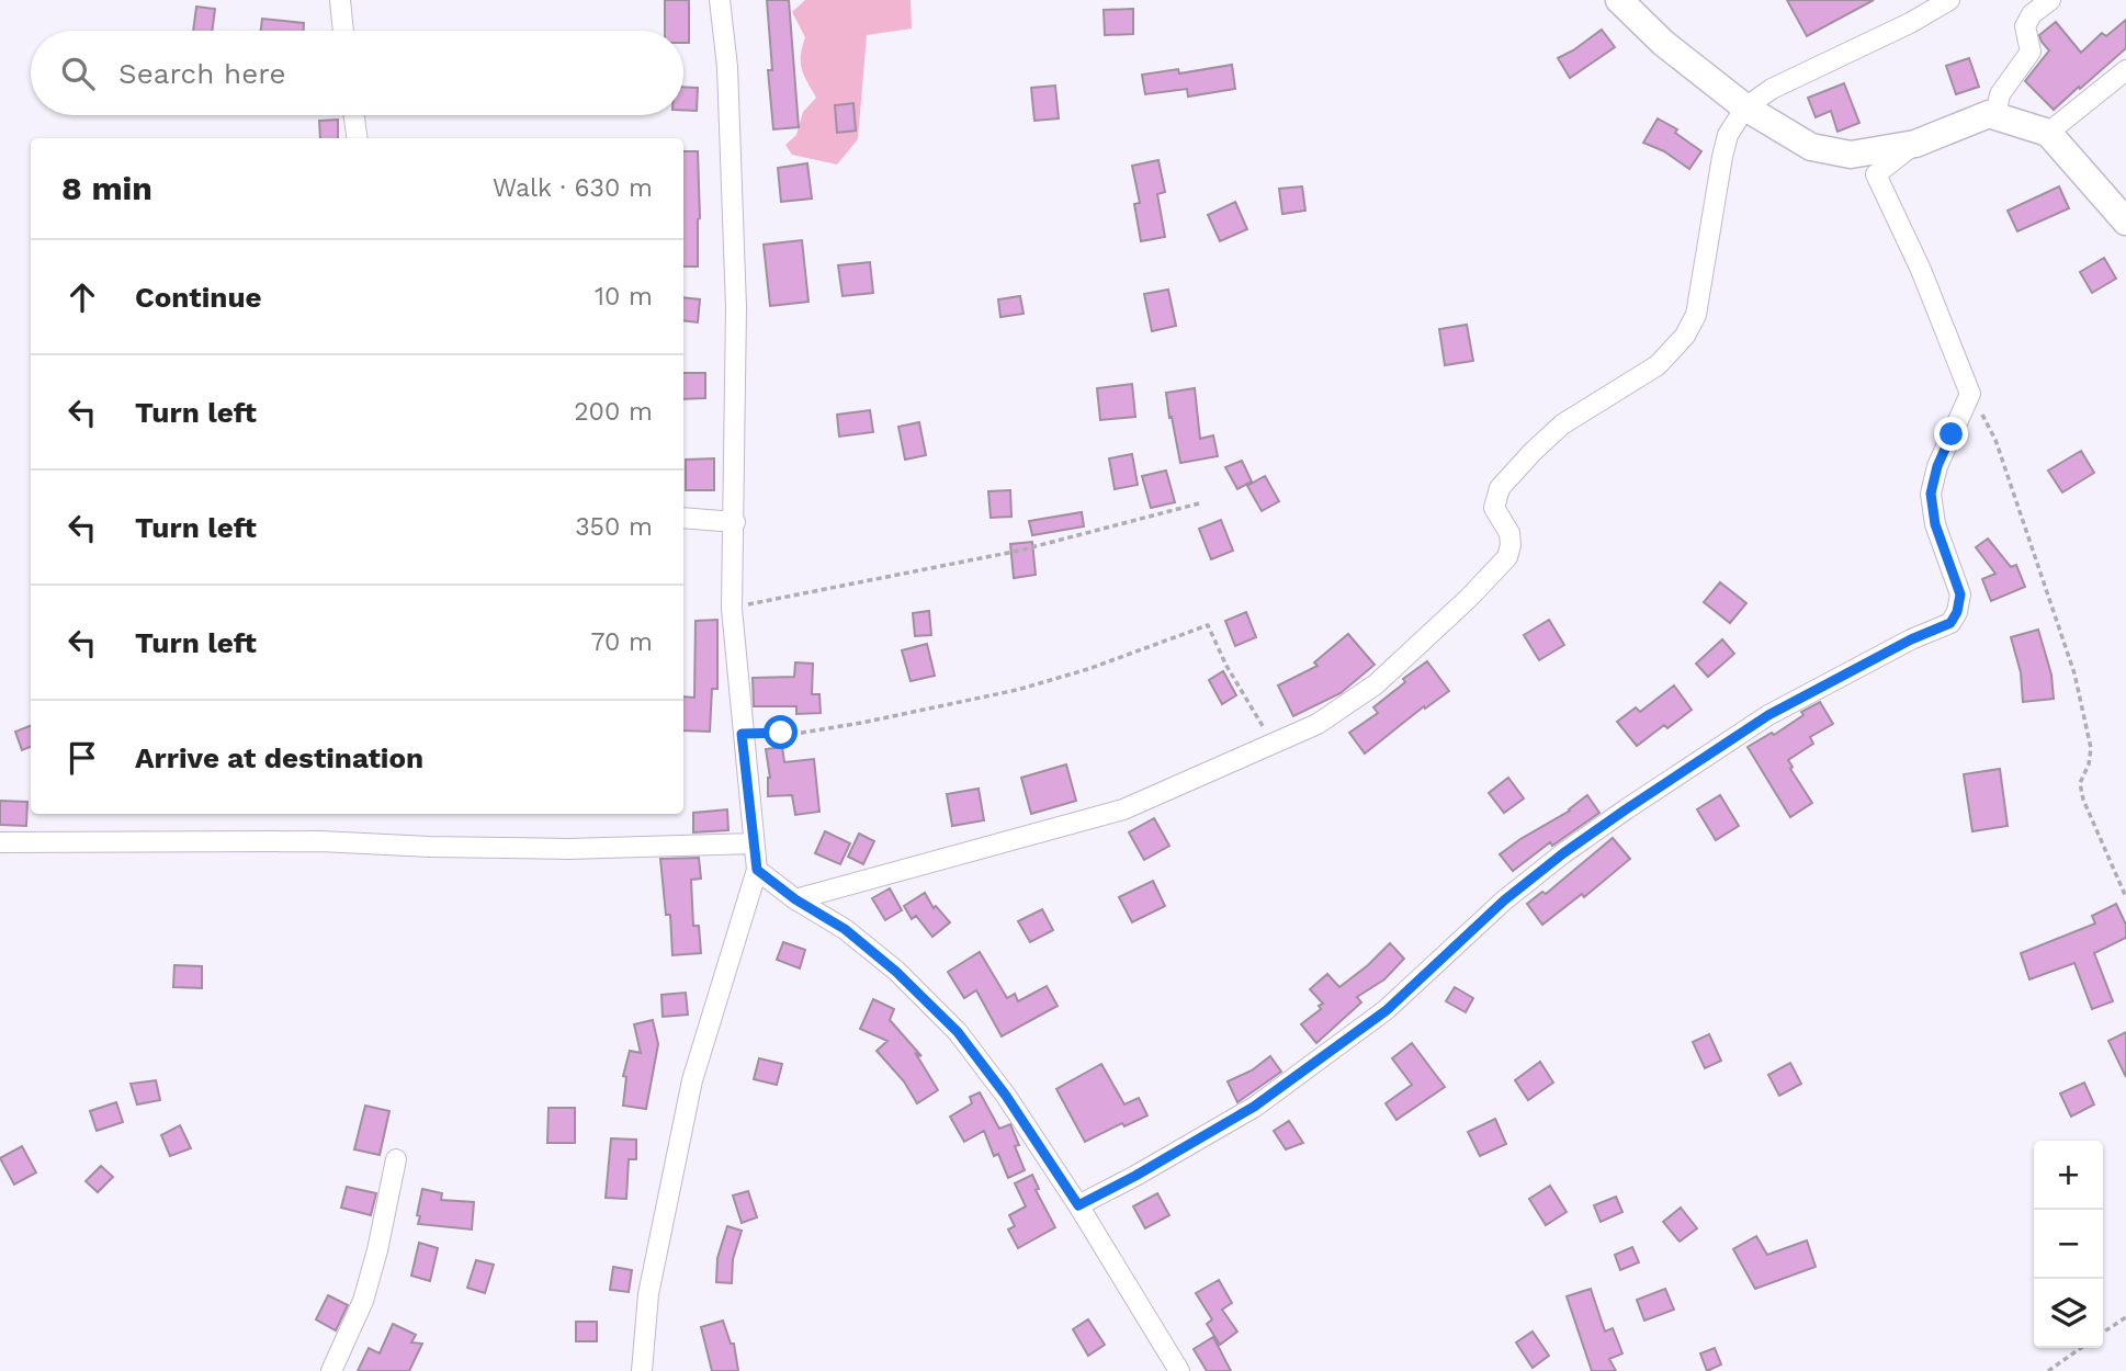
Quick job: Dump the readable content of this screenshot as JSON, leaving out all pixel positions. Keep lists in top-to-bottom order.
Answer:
{
  "page": {
    "search": "Search here",
    "heading": ["8 min", "Walk · 630 m"],
    "list": [
      ["Continue", "10 m"],
      ["Turn left", "200 m"],
      ["Turn left", "350 m"],
      ["Turn left", "70 m"],
      "Arrive at destination"
    ],
    "map_buttons": ["+", "−"]
  }
}
